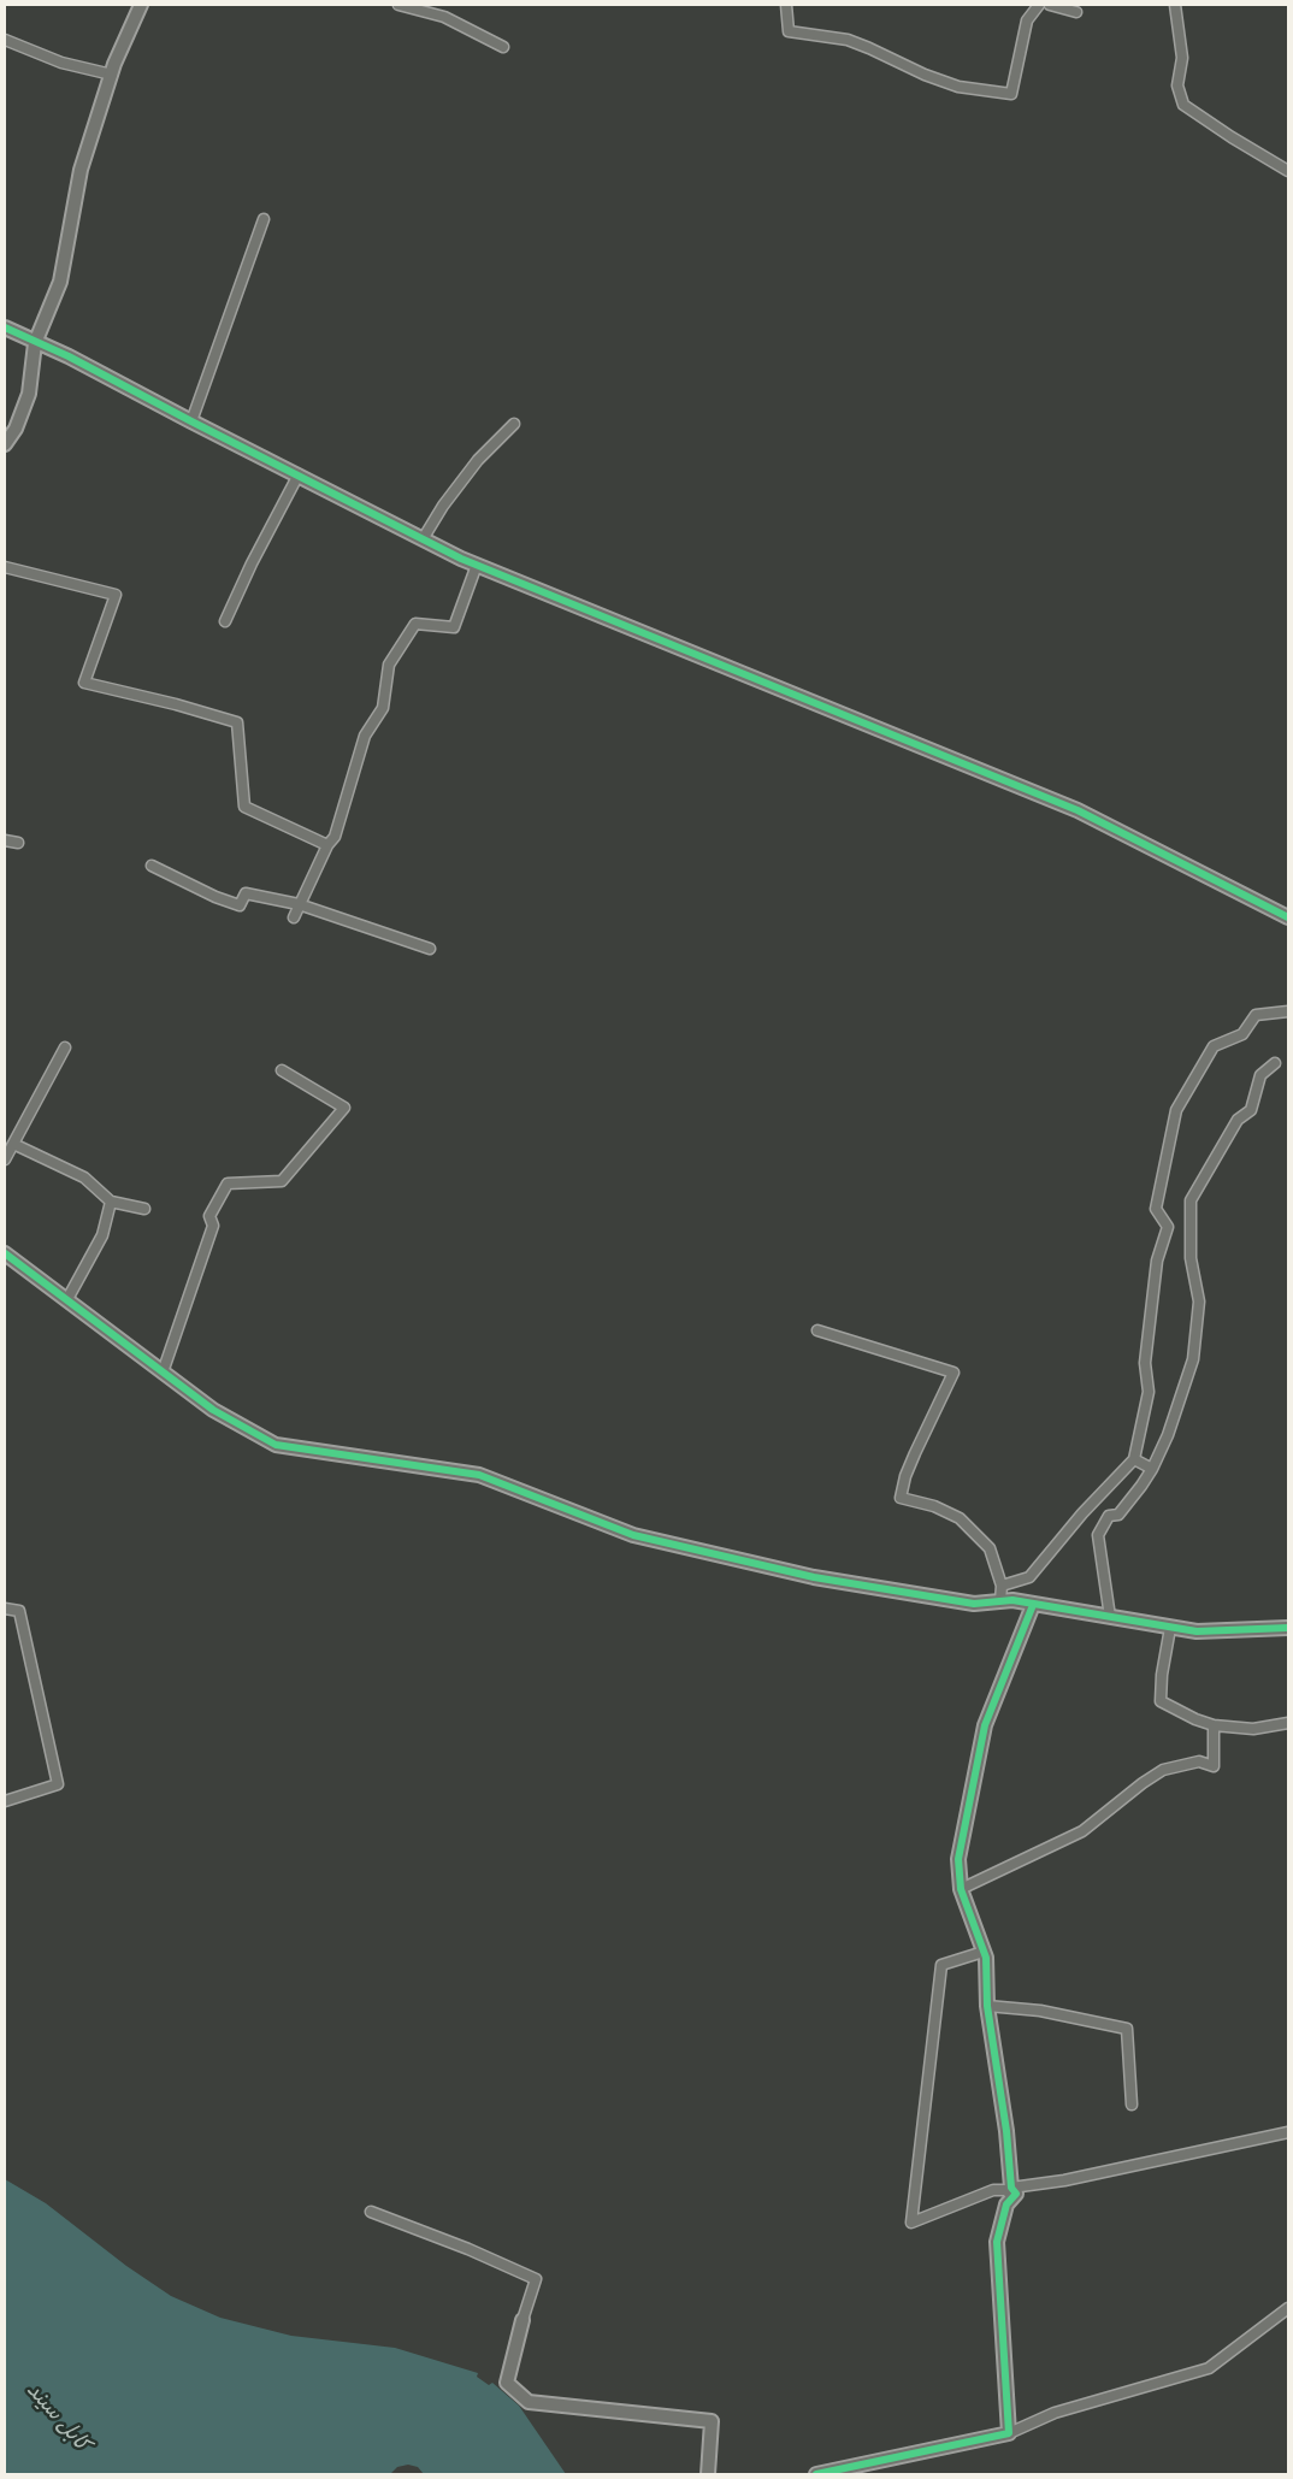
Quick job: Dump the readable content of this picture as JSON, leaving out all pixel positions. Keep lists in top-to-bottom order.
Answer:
{
  "water": ["کابل سيند"]
}
